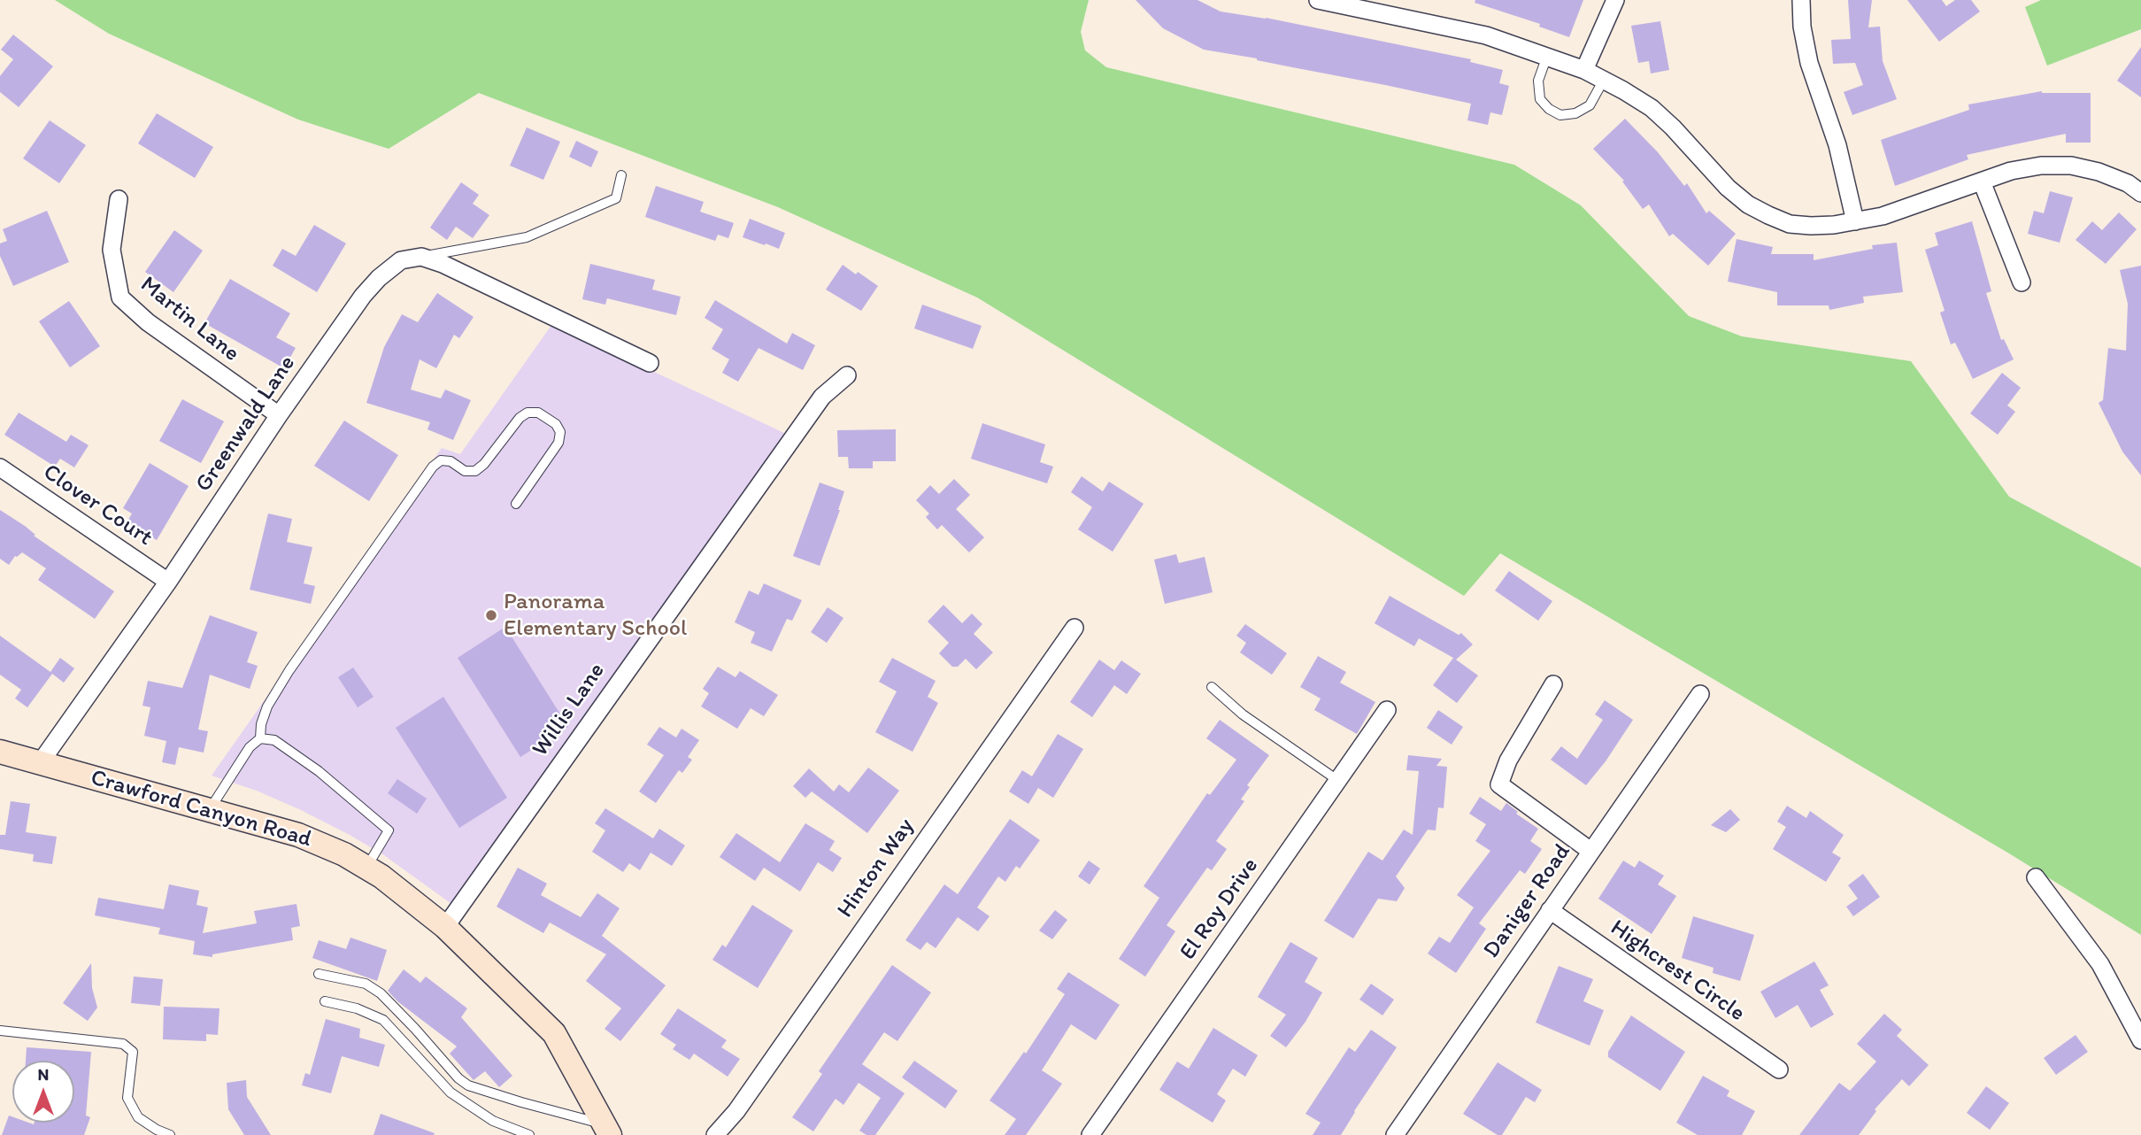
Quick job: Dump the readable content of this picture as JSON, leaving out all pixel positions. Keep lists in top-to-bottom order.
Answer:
{
  "streets": {
    "main road": ["Crawford Canyon Road"],
    "street": [
      "Martin Lane",
      "Greenwald Lane",
      "Clover Court",
      "Willis Lane",
      "Hinton Way",
      "Daniger Road",
      "El Roy Drive",
      "Highcrest Circle"
    ]
  },
  "crossings": [
    ["Martin Lane", "Greenwald Lane"],
    ["Greenwald Lane", "Clover Court"],
    ["Greenwald Lane", "Crawford Canyon Road"],
    ["Willis Lane", "Crawford Canyon Road"],
    ["Daniger Road", "Highcrest Circle"]
  ],
  "places": ["Panorama Elementary School"],
  "north": "top"
}
